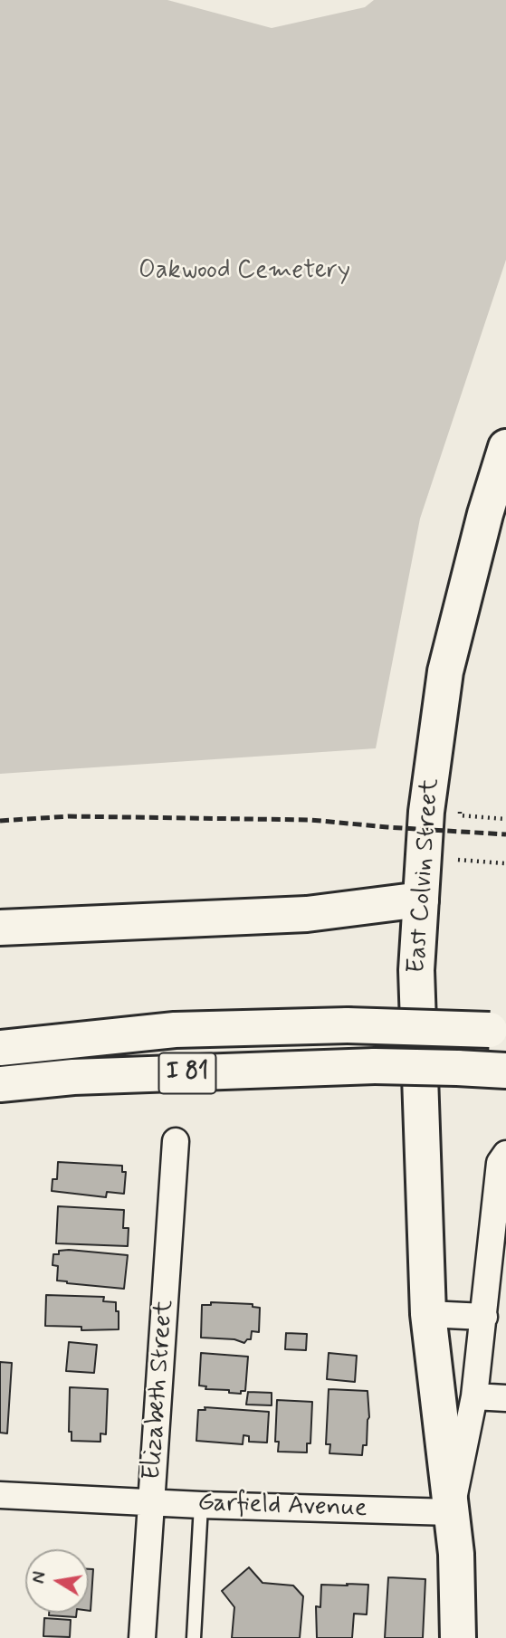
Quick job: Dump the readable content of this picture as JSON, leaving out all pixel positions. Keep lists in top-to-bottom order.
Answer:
{
  "streets": {
    "main road": ["East Colvin Street", "I 81"],
    "street": ["Elizabeth Street", "Garfield Avenue"]
  },
  "crossings": [
    ["East Colvin Street", "Garfield Avenue"],
    ["Elizabeth Street", "Garfield Avenue"]
  ],
  "parks": ["Oakwood Cemetery"],
  "north": "left"
}
